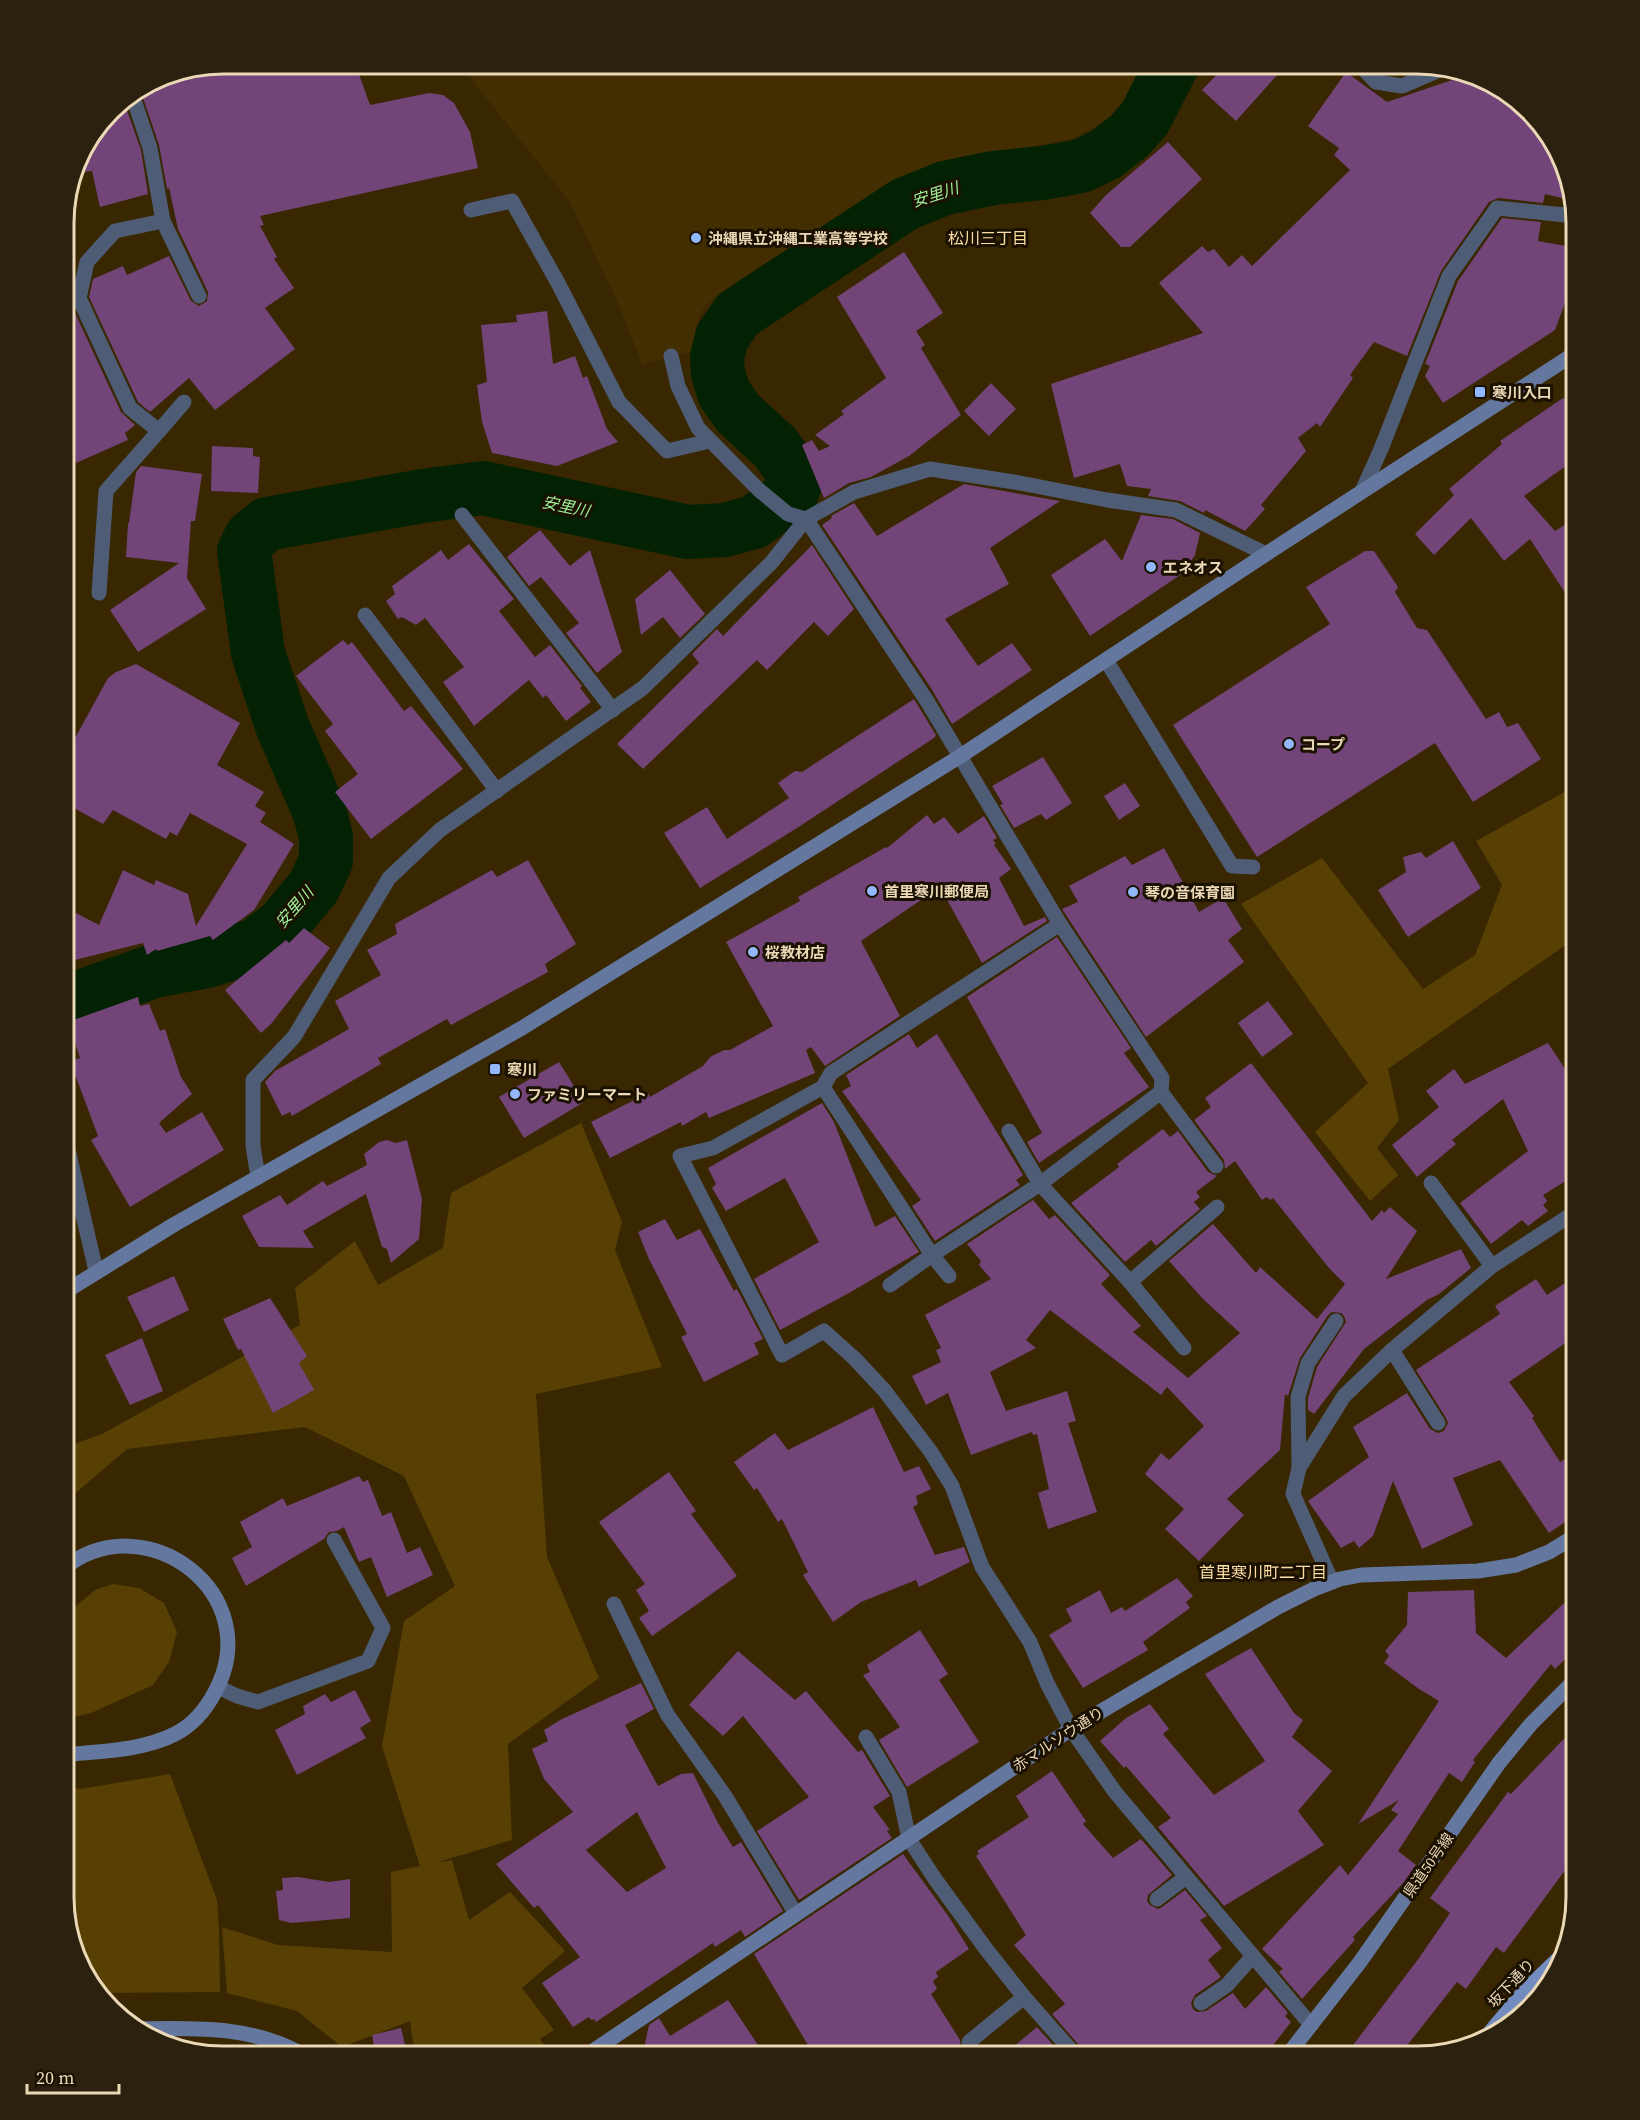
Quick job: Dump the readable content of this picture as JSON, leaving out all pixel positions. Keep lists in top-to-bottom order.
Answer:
{
  "streets": {
    "main road": ["坂下通り"],
    "street": ["赤マルソウ通り", "県道50号線"]
  },
  "districts": ["松川三丁目", "首里寒川町二丁目"],
  "water": ["安里川"],
  "places": {
    "other": [
      "沖縄県立沖縄工業高等学校",
      "エネオス",
      "コープ",
      "首里寒川郵便局",
      "琴の音保育園",
      "桜教材店",
      "ファミリーマート"
    ],
    "transit": ["寒川入口", "寒川"]
  },
  "scale_bar": "20 m"
}
